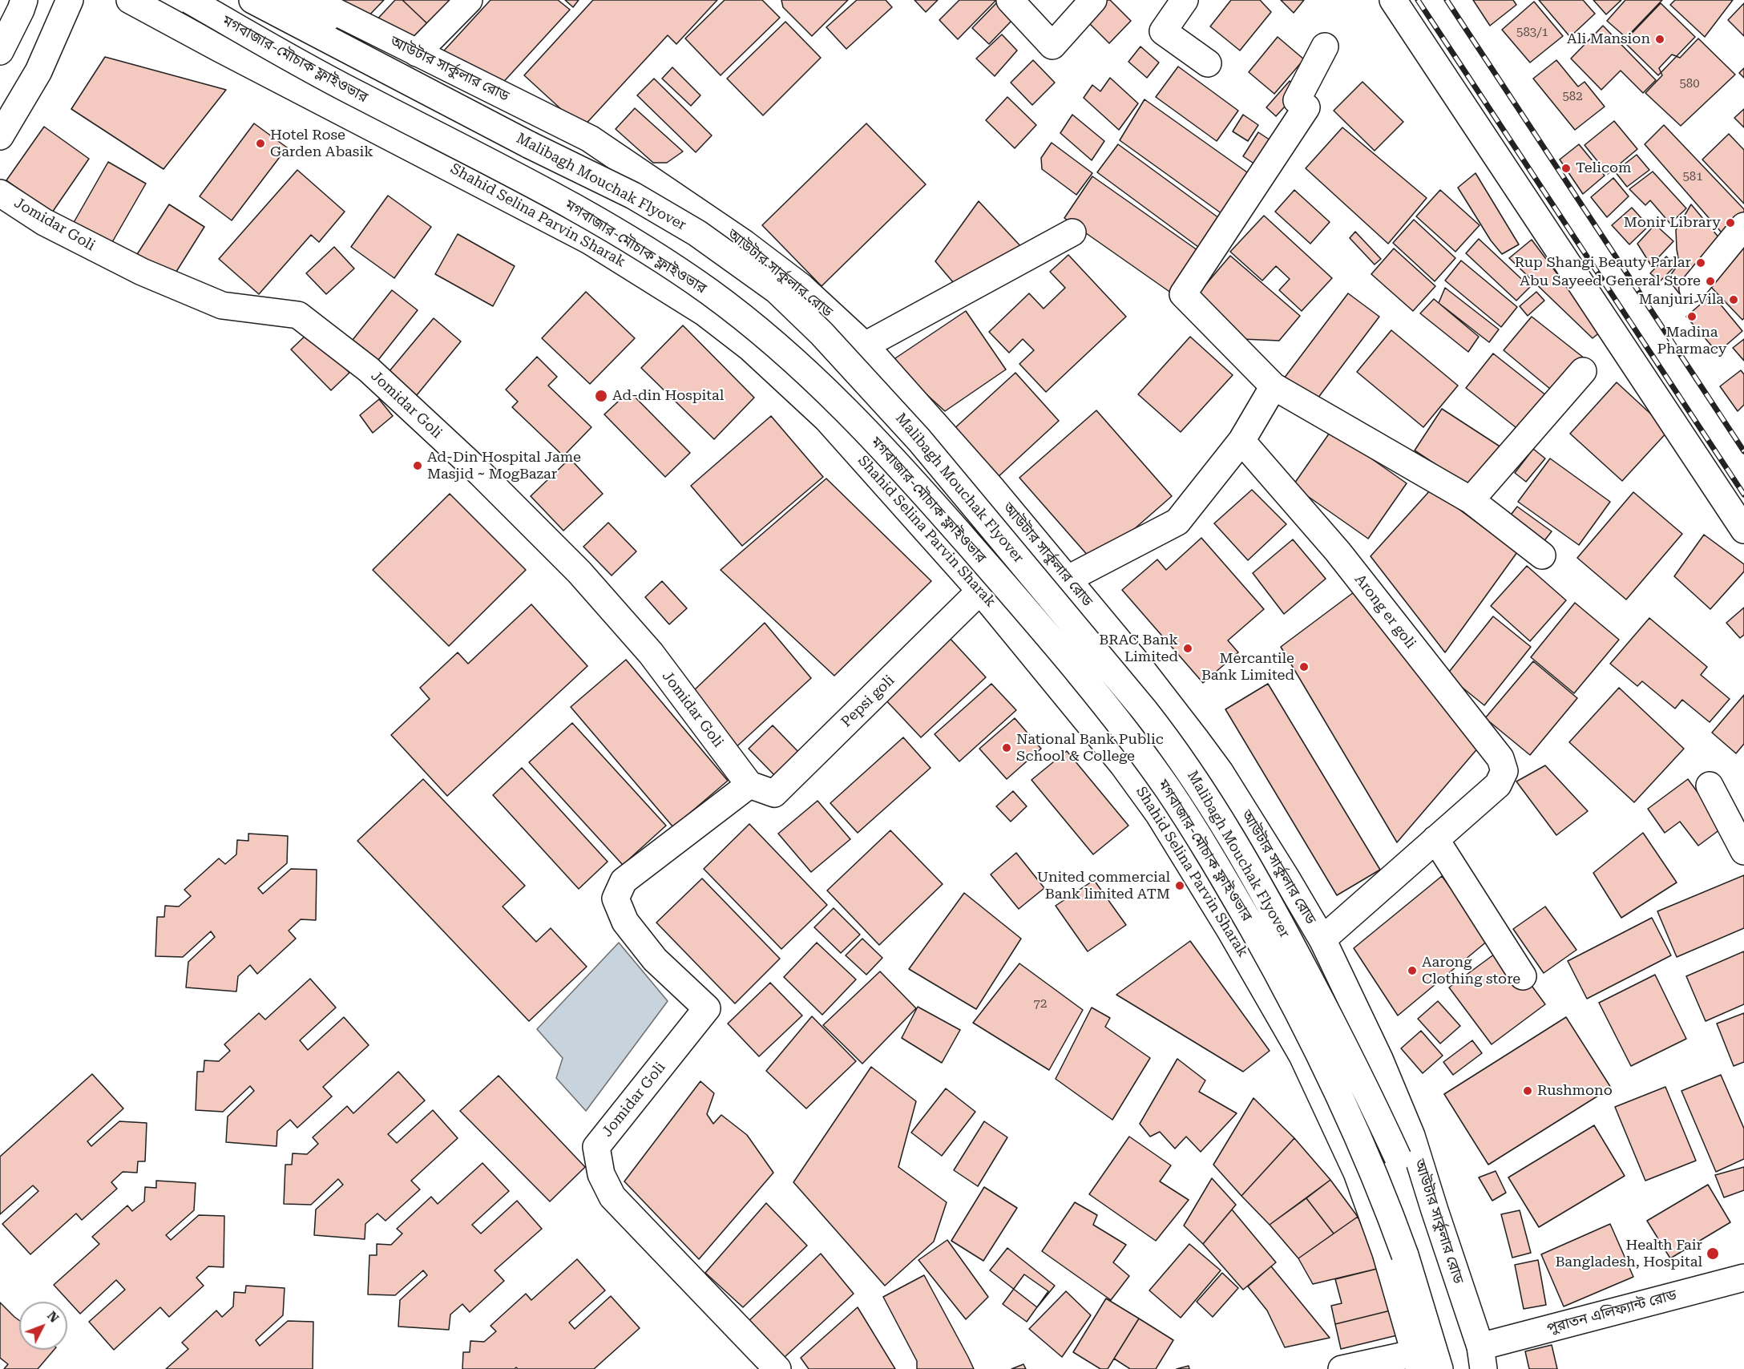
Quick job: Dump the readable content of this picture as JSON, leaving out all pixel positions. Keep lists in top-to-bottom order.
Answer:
{
  "streets": {
    "main road": [
      "মগবাজার-মৌচাক ফ্লাইওভার",
      "আউটার সার্কুলার রোড",
      "Malibagh Mouchak Flyover",
      "Shahid Selina Parvin Sharak",
      "Jomidar Goli",
      "Arong er goli",
      "Pepsi goli",
      "পুরাতন এলিফ্যান্ট রোড"
    ]
  },
  "crossings": [
    ["আউটার সার্কুলার রোড", "Malibagh Mouchak Flyover"],
    ["আউটার সার্কুলার রোড", "Arong er goli"],
    ["আউটার সার্কুলার রোড", "পুরাতন এলিফ্যান্ট রোড"],
    ["Shahid Selina Parvin Sharak", "Pepsi goli"],
    ["Jomidar Goli", "Pepsi goli"]
  ],
  "places": [
    "Ali Mansion",
    "Hotel Rose Garden Abasik",
    "Telicom",
    "Monir Library",
    "Rup Shangi Beauty Parlar",
    "Abu Sayeed General Store",
    "Manjuri Vila",
    "Madina Pharmacy",
    "Ad-din Hospital",
    "Ad-Din Hospital Jame Masjid ~ MogBazar",
    "BRAC Bank Limited",
    "Mercantile Bank Limited",
    "National Bank Public School & College",
    "United commercial Bank limited ATM",
    "Aarong Clothing store",
    "Rushmono",
    "Health Fair Bangladesh, Hospital"
  ],
  "house_numbers": [
    "583/1",
    "580",
    "582",
    "581",
    "72"
  ],
  "north": "top right"
}
